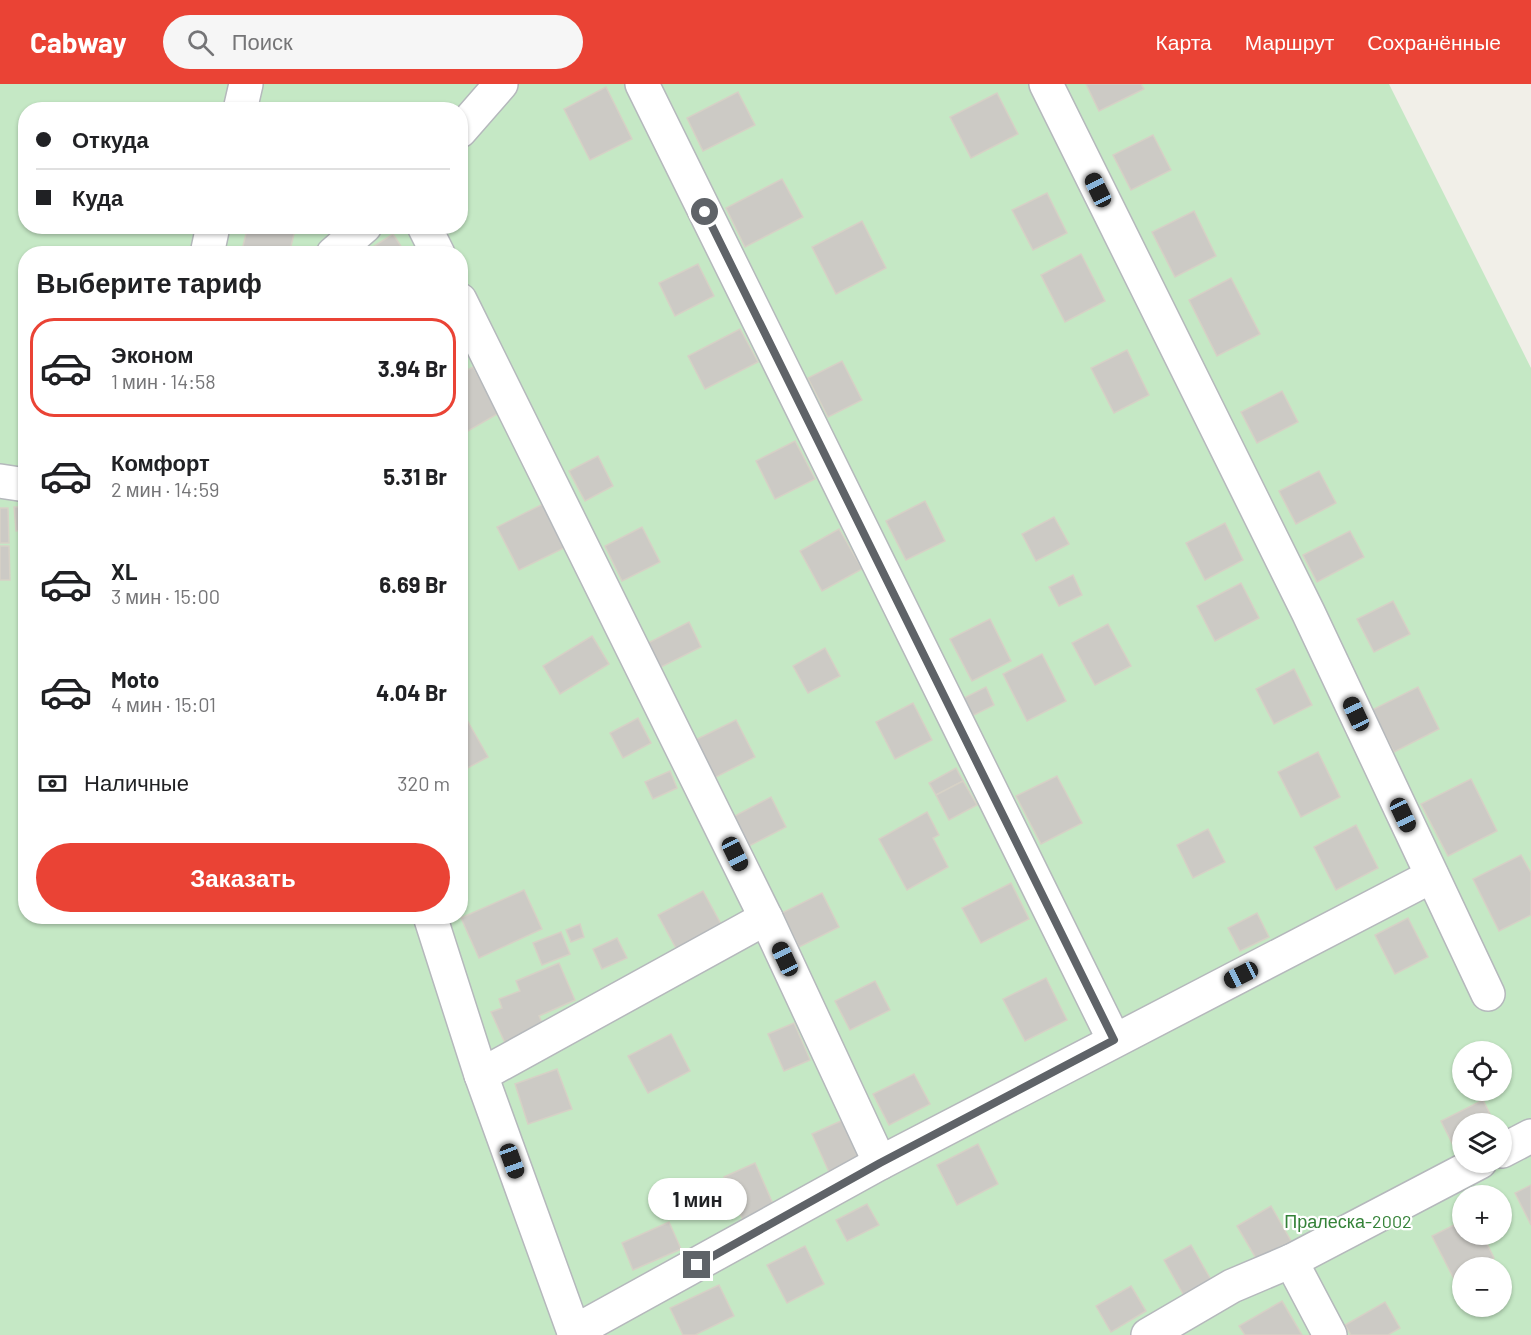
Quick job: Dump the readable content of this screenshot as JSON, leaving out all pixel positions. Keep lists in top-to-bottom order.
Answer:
{
  "parks": ["Пралеска-2002"],
  "page": {
    "header": "Cabway",
    "search": "Поиск",
    "nav": ["Карта", "Маршрут", "Сохранённые"],
    "banner": ["Откуда", "Куда"],
    "heading": "Выберите тариф",
    "list": [
      {
        "name": "Эконом",
        "note": "1 мин · 14:58",
        "value": "3.94 Br"
      },
      {
        "name": "Комфорт",
        "note": "2 мин · 14:59",
        "value": "5.31 Br"
      },
      {
        "name": "XL",
        "note": "3 мин · 15:00",
        "value": "6.69 Br"
      },
      {
        "name": "Moto",
        "note": "4 мин · 15:01",
        "value": "4.04 Br"
      }
    ],
    "pay": ["Наличные", "320 m"],
    "buttons": "Заказать",
    "map_buttons": ["+", "−"],
    "bubble": "1 мин"
  }
}
